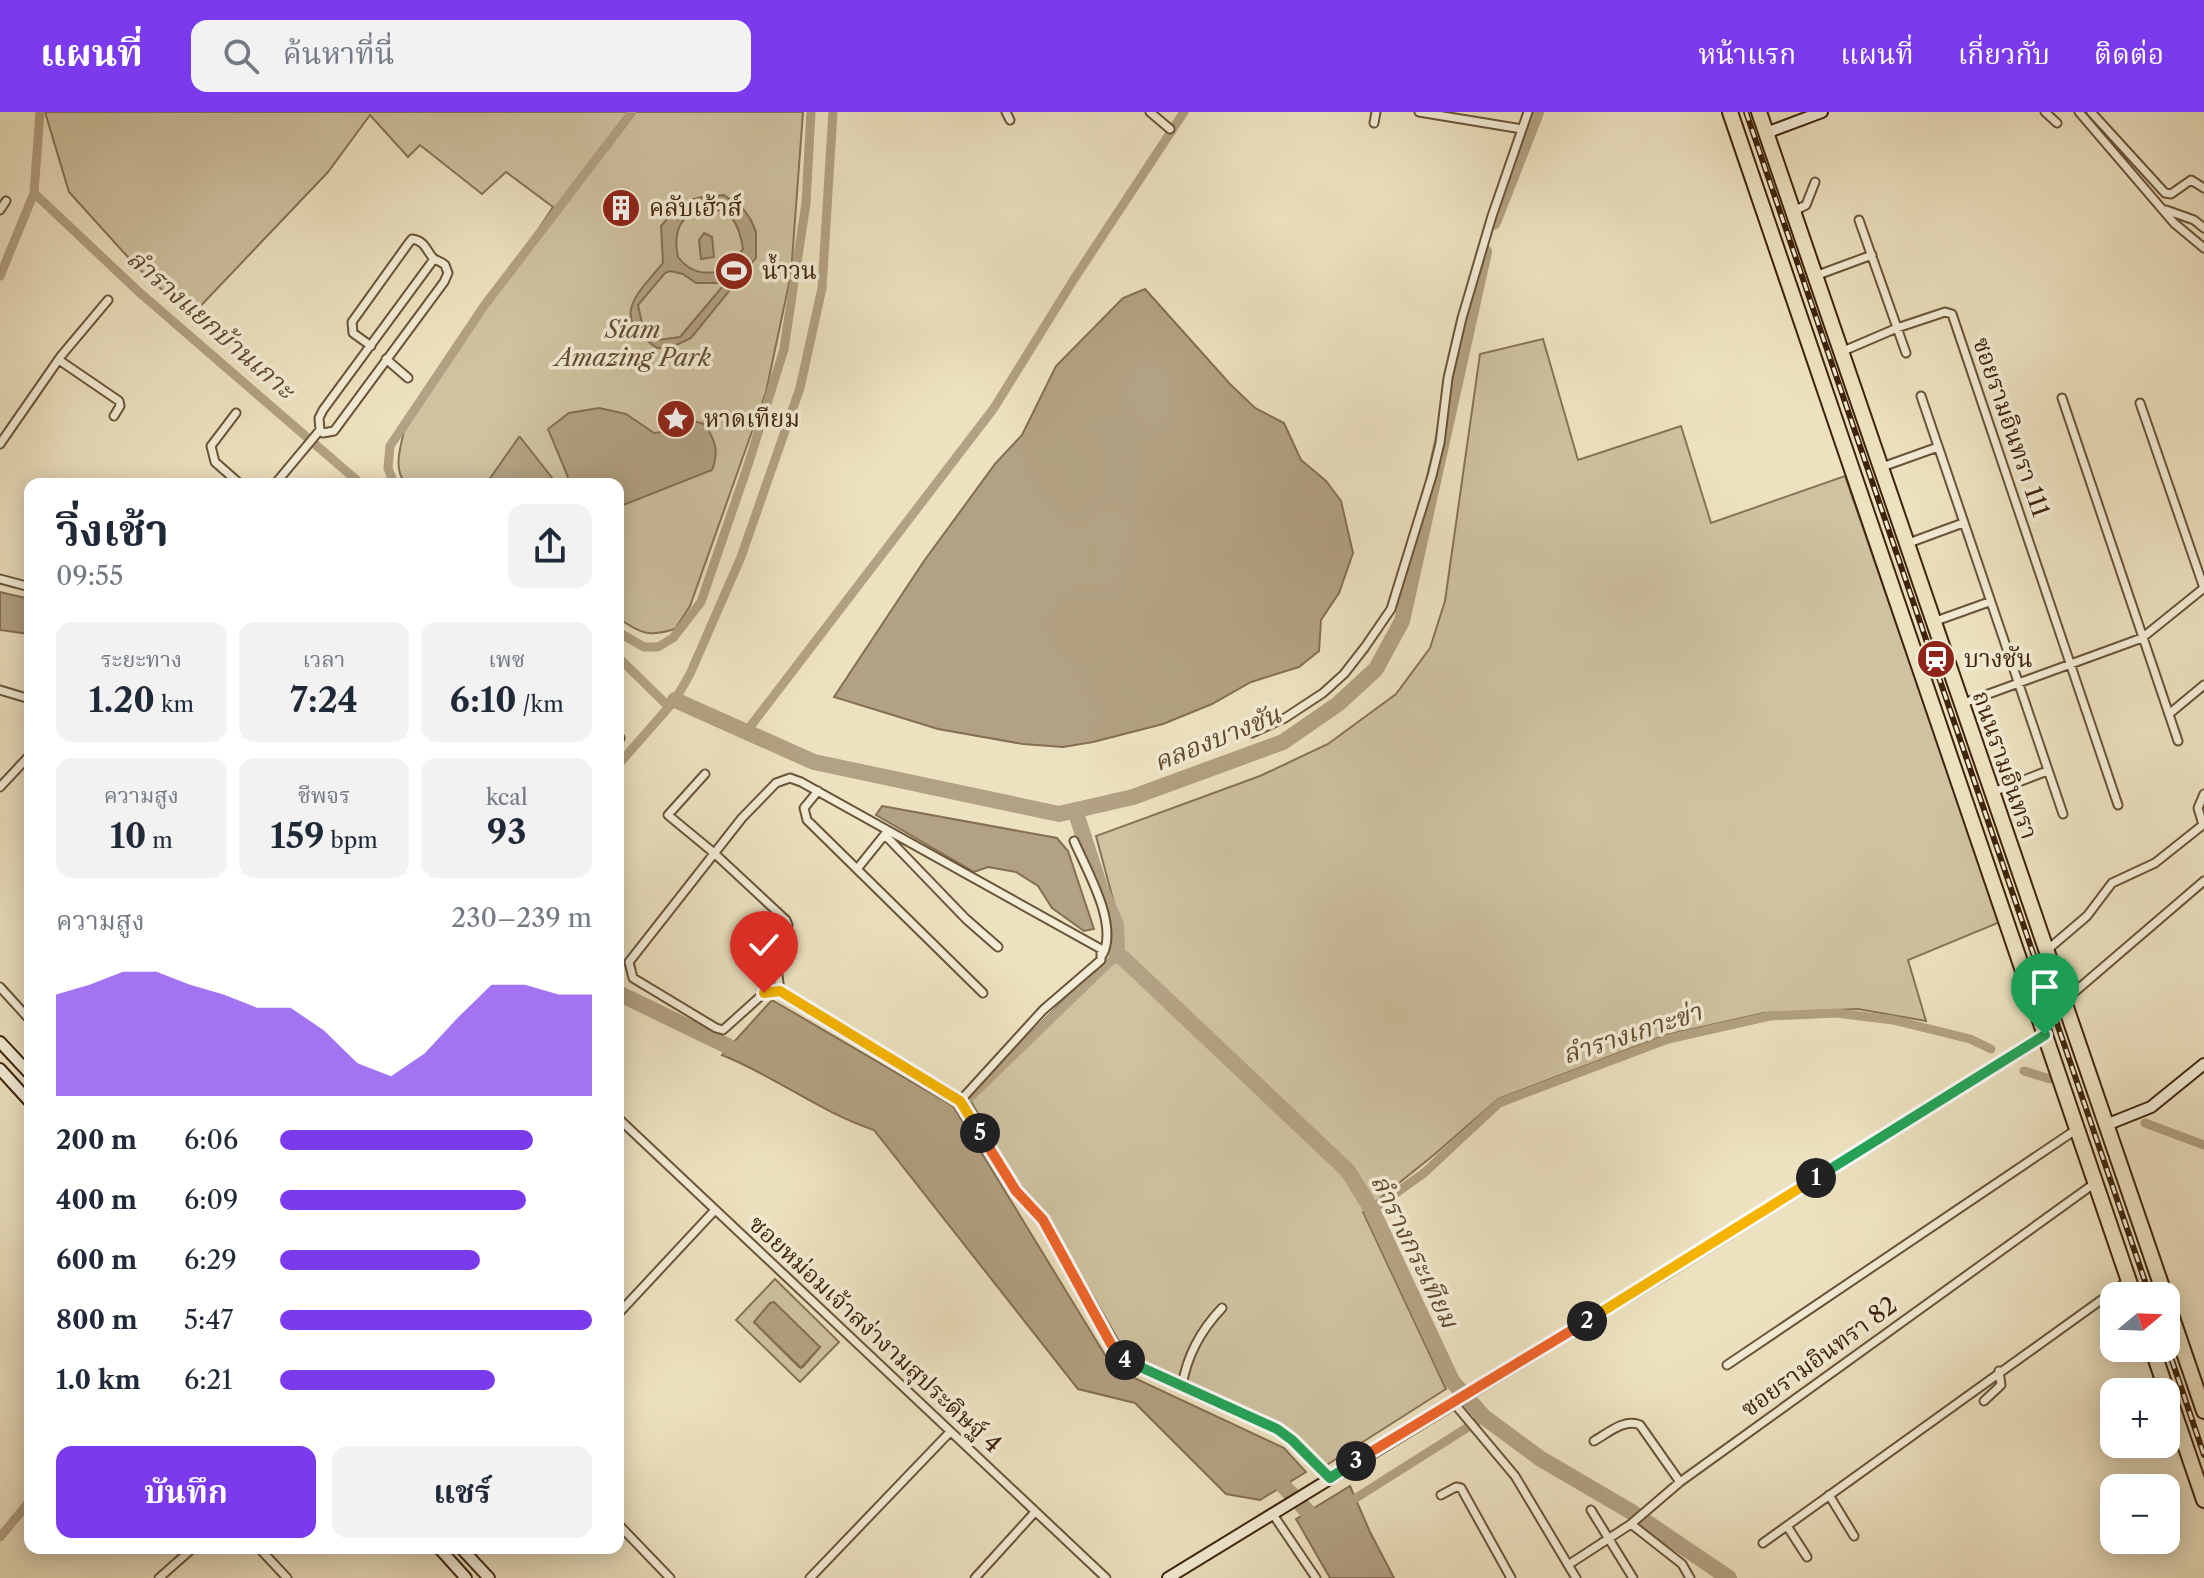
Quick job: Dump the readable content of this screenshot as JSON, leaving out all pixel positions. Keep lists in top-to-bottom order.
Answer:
{
  "streets": {
    "highway": ["ถนนรามอินทรา"],
    "street": ["ซอยรามอินทรา 111", "ซอยหม่อมเจ้าสง่างามสุประดิษฐ์ 4", "ซอยรามอินทรา 82"]
  },
  "crossings": [
    ["ซอยรามอินทรา 111", "ถนนรามอินทรา"],
    ["ถนนรามอินทรา", "ซอยรามอินทรา 82"]
  ],
  "water": [
    "ลำรางแยกบ้านเกาะ",
    "คลองบางชัน",
    "ลำรางเกาะข่า",
    "ลำรางกระเทียม"
  ],
  "parks": ["Siam Amazing Park"],
  "places": {
    "building": ["คลับเฮ้าส์"],
    "sports": ["น้ำวน"],
    "place": ["หาดเทียม"],
    "station": ["บางชัน"]
  },
  "north": "right",
  "page": {
    "header": "แผนที่",
    "search": "ค้นหาที่นี่",
    "nav": [
      "หน้าแรก",
      "แผนที่",
      "เกี่ยวกับ",
      "ติดต่อ"
    ],
    "heading": ["วิ่งเช้า", "09:55"],
    "stats": [
      ["ระยะทาง", "1.20 km"],
      ["เวลา", "7:24"],
      ["เพซ", "6:10 /km"],
      ["ความสูง", "10 m"],
      ["ชีพจร", "159 bpm"],
      ["kcal", "93"]
    ],
    "chart": ["ความสูง", "230–239 m"],
    "list": [
      {
        "name": "200 m",
        "note": "6:06"
      },
      {
        "name": "400 m",
        "note": "6:09"
      },
      {
        "name": "600 m",
        "note": "6:29"
      },
      {
        "name": "800 m",
        "note": "5:47"
      },
      {
        "name": "1.0 km",
        "note": "6:21"
      }
    ],
    "pins": [
      "5",
      "1",
      "2",
      "4",
      "3"
    ],
    "map_buttons": ["+", "−"],
    "buttons": ["บันทึก", "แชร์"]
  }
}
